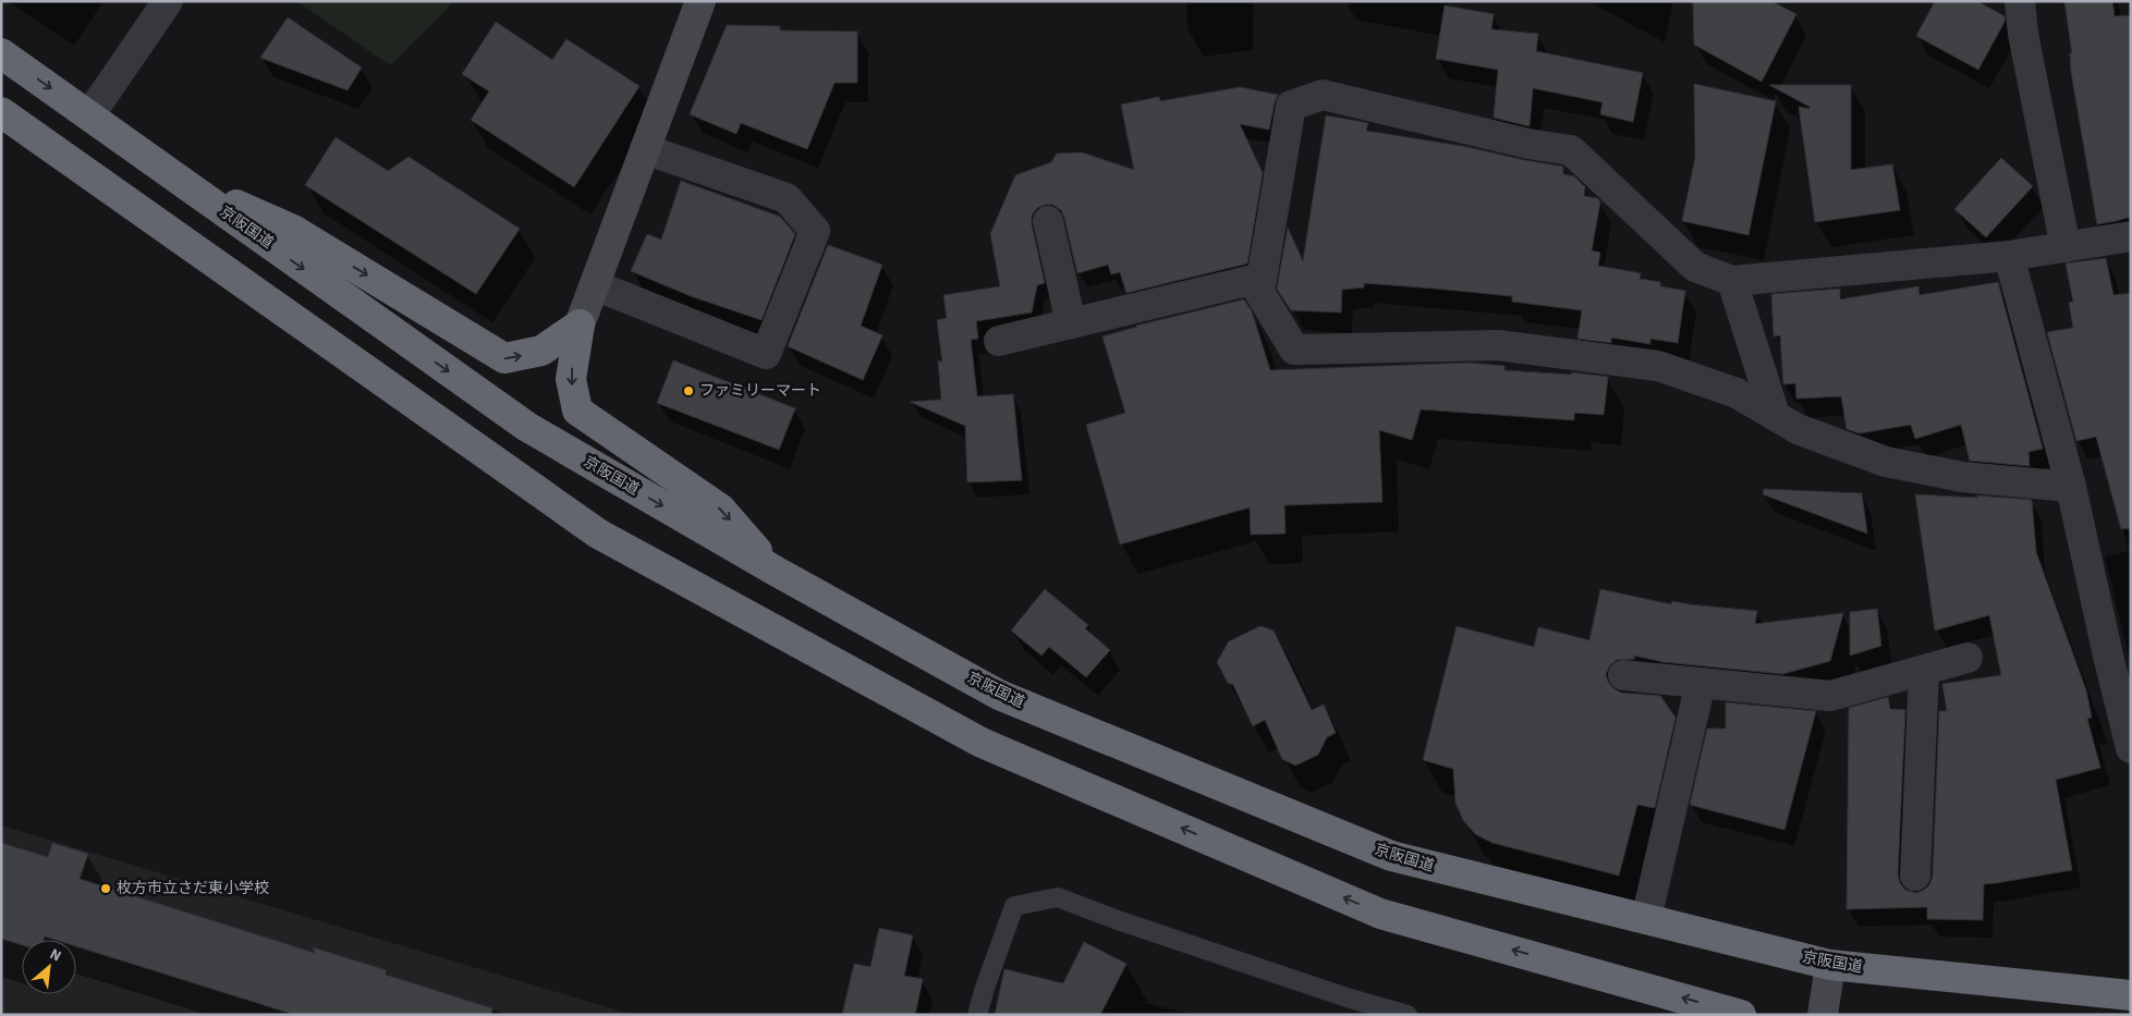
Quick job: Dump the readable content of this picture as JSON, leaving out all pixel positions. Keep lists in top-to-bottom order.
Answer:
{
  "streets": {
    "highway": ["京阪国道"]
  },
  "places": ["ファミリーマート", "枚方市立さだ東小学校"],
  "north": "top right"
}
